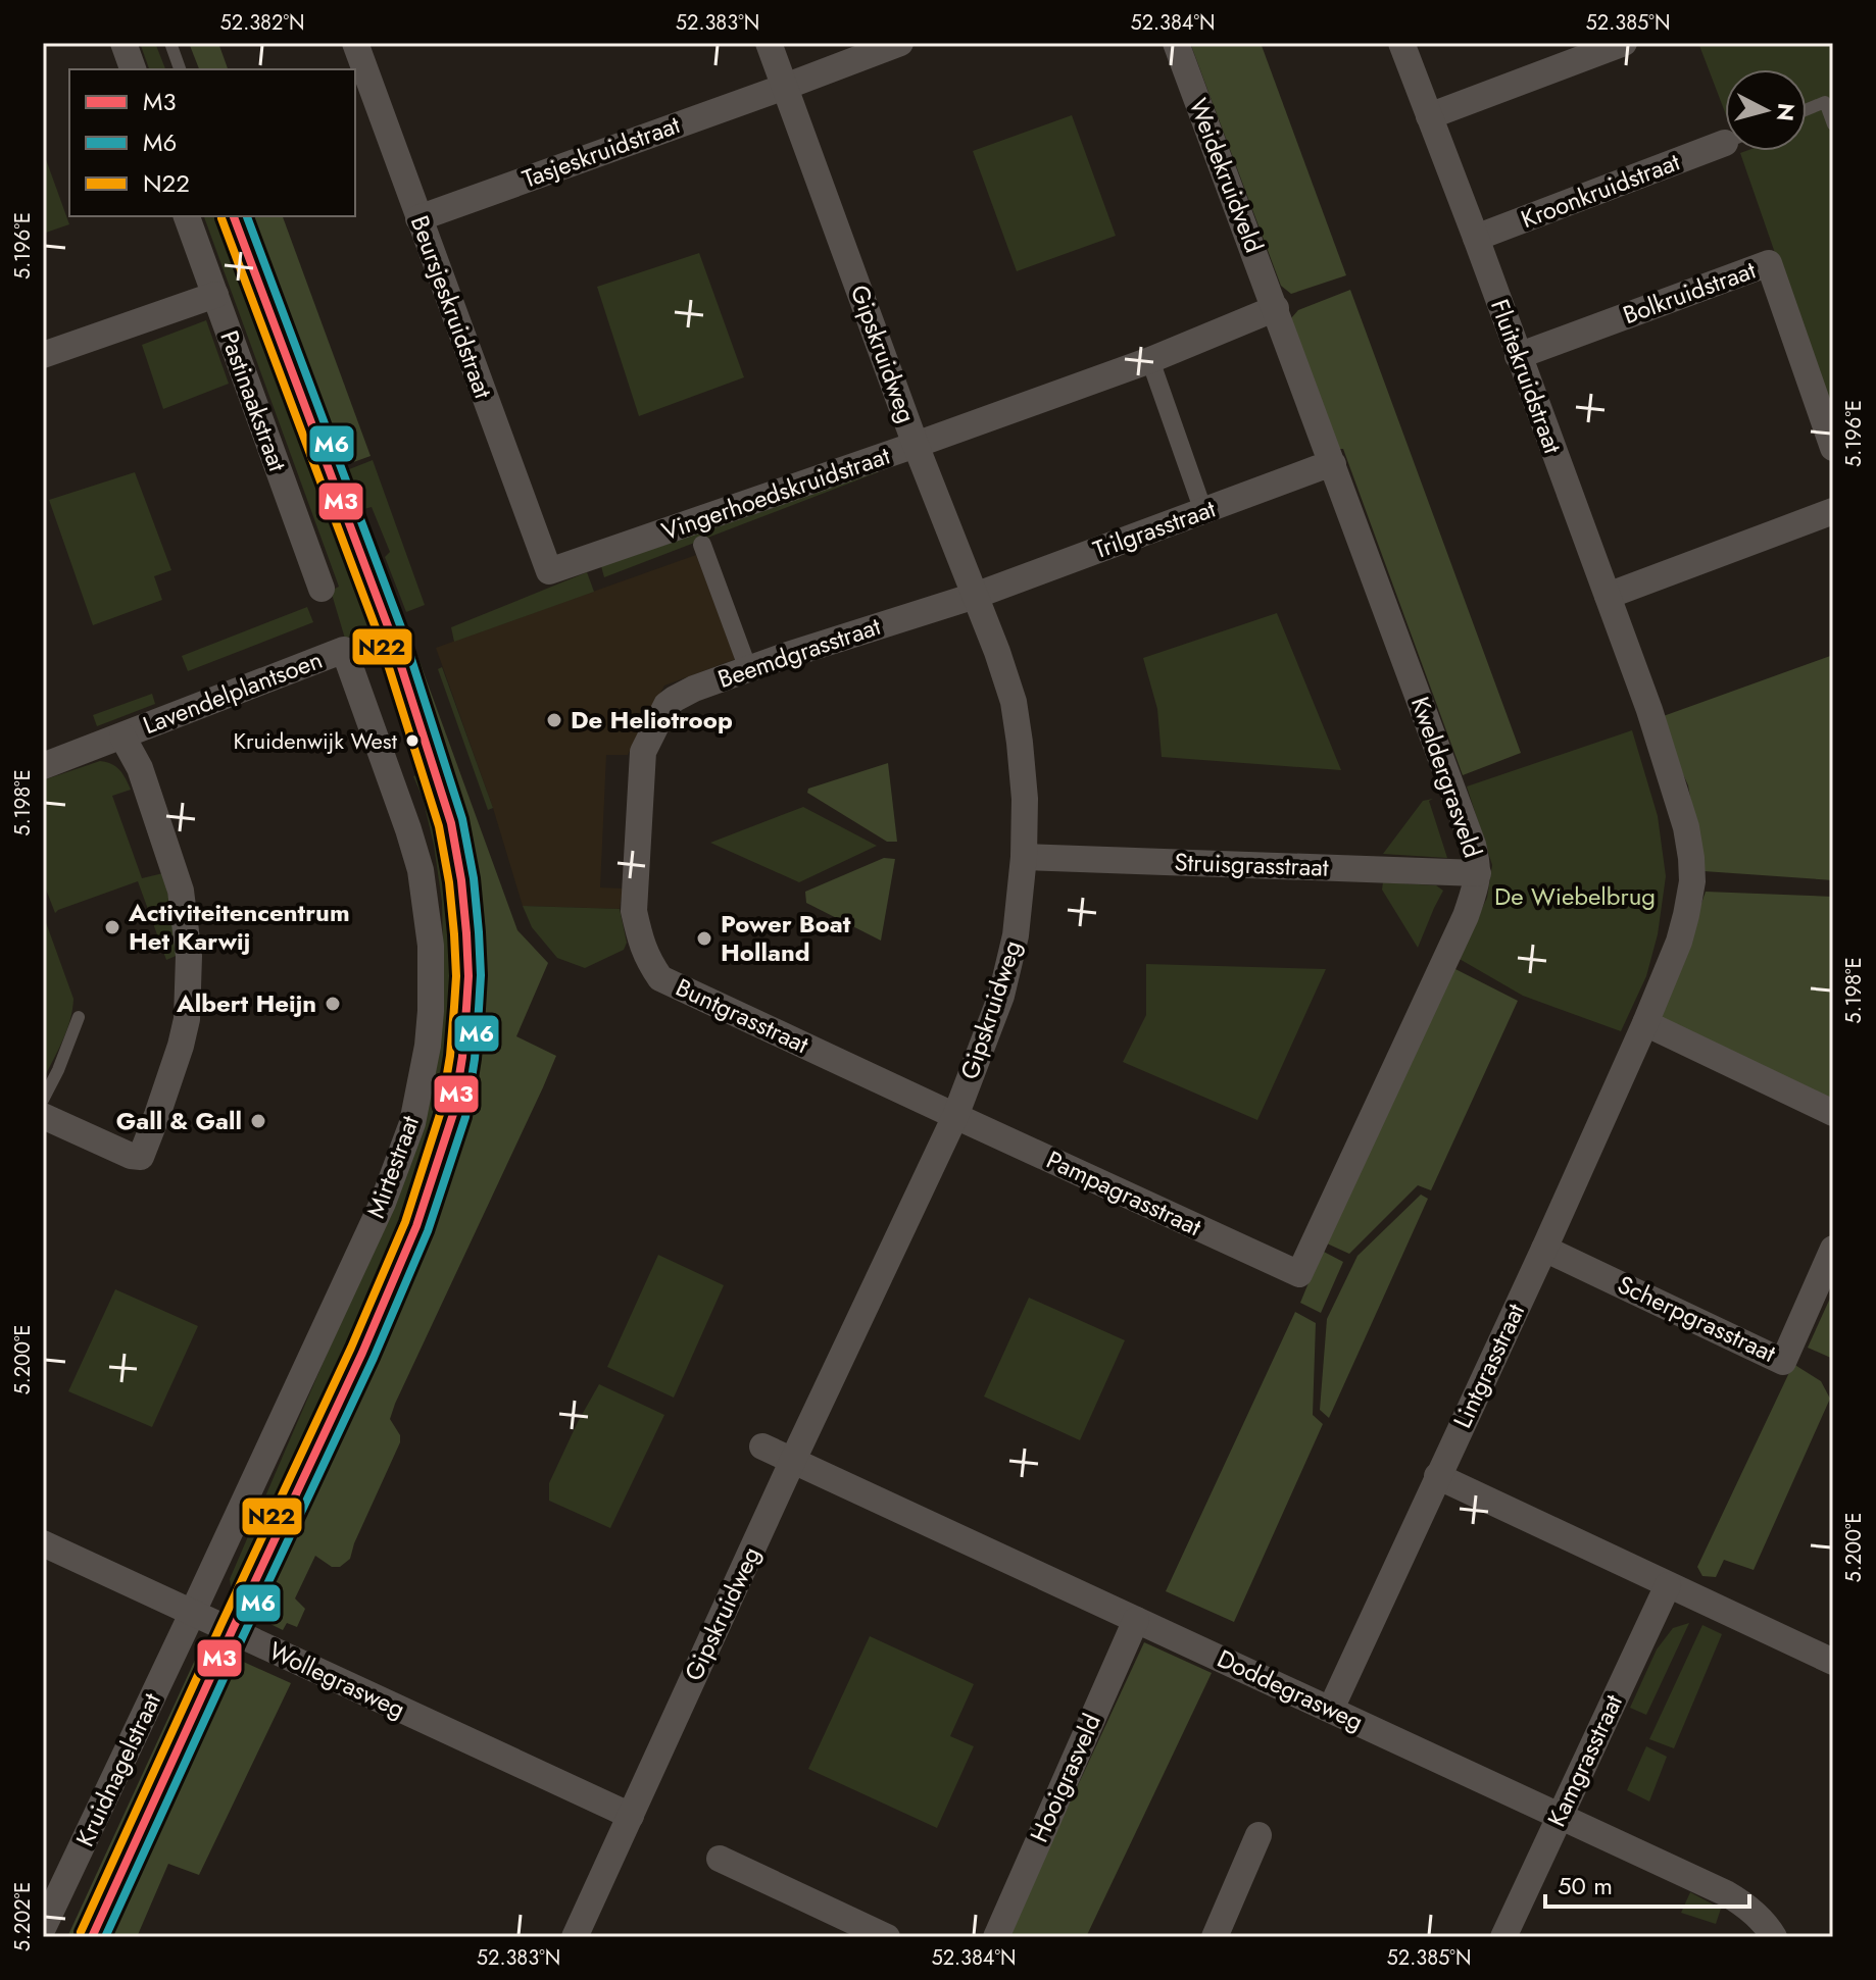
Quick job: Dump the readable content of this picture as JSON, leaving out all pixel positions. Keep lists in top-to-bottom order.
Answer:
{
  "streets": {
    "street": [
      "Tasjeskruidstraat",
      "Weidekruidveld",
      "Kroonkruidstraat",
      "Bolkruidstraat",
      "Beursjeskruidstraat",
      "Gipskruidweg",
      "Fluitekruidstraat",
      "Pastinaakstraat",
      "Vingerhoedskruidstraat",
      "Trilgrasstraat",
      "Beemdgrasstraat",
      "Lavendelplantsoen",
      "Kweldergrasveld",
      "Struisgrasstraat",
      "Buntgrasstraat",
      "Mirtestraat",
      "Pampagrasstraat",
      "Scherpgrasstraat",
      "Lintgrasstraat",
      "Wollegrasweg",
      "Doddegrasweg",
      "Kamgrasstraat",
      "Kruidnagelstraat",
      "Hooigrasveld"
    ]
  },
  "crossings": [
    ["Tasjeskruidstraat", "Beursjeskruidstraat"],
    ["Tasjeskruidstraat", "Gipskruidweg"],
    ["Weidekruidveld", "Vingerhoedskruidstraat"],
    ["Weidekruidveld", "Kweldergrasveld"],
    ["Kroonkruidstraat", "Fluitekruidstraat"],
    ["Bolkruidstraat", "Fluitekruidstraat"],
    ["Beursjeskruidstraat", "Vingerhoedskruidstraat"],
    ["Gipskruidweg", "Vingerhoedskruidstraat"],
    ["Gipskruidweg", "Trilgrasstraat"],
    ["Gipskruidweg", "Beemdgrasstraat"],
    ["Gipskruidweg", "Struisgrasstraat"],
    ["Gipskruidweg", "Buntgrasstraat"],
    ["Gipskruidweg", "Pampagrasstraat"],
    ["Gipskruidweg", "Wollegrasweg"],
    ["Gipskruidweg", "Doddegrasweg"],
    ["Fluitekruidstraat", "Lintgrasstraat"],
    ["Vingerhoedskruidstraat", "Kweldergrasveld"],
    ["Trilgrasstraat", "Beemdgrasstraat"],
    ["Trilgrasstraat", "Kweldergrasveld"],
    ["Beemdgrasstraat", "Buntgrasstraat"],
    ["Lavendelplantsoen", "Mirtestraat"],
    ["Kweldergrasveld", "Struisgrasstraat"],
    ["Kweldergrasveld", "Pampagrasstraat"],
    ["Buntgrasstraat", "Pampagrasstraat"],
    ["Mirtestraat", "Wollegrasweg"],
    ["Mirtestraat", "Kruidnagelstraat"],
    ["Scherpgrasstraat", "Lintgrasstraat"],
    ["Lintgrasstraat", "Doddegrasweg"],
    ["Wollegrasweg", "Kruidnagelstraat"],
    ["Doddegrasweg", "Kamgrasstraat"],
    ["Doddegrasweg", "Hooigrasveld"]
  ],
  "parks": ["De Wiebelbrug"],
  "places": [
    "De Heliotroop",
    "Kruidenwijk West",
    "Activiteitencentrum Het Karwij",
    "Power Boat Holland",
    "Albert Heijn",
    "Gall & Gall"
  ],
  "lines": ["transit line M3", "transit line M6", "transit line N22"],
  "legend": ["M3", "M6", "N22"],
  "scale_bar": "50 m",
  "north": "right",
  "coordinates": [
    "52.382°N",
    "52.383°N",
    "52.384°N",
    "52.385°N",
    "5.196°E",
    "5.198°E",
    "5.200°E",
    "5.202°E"
  ]
}
